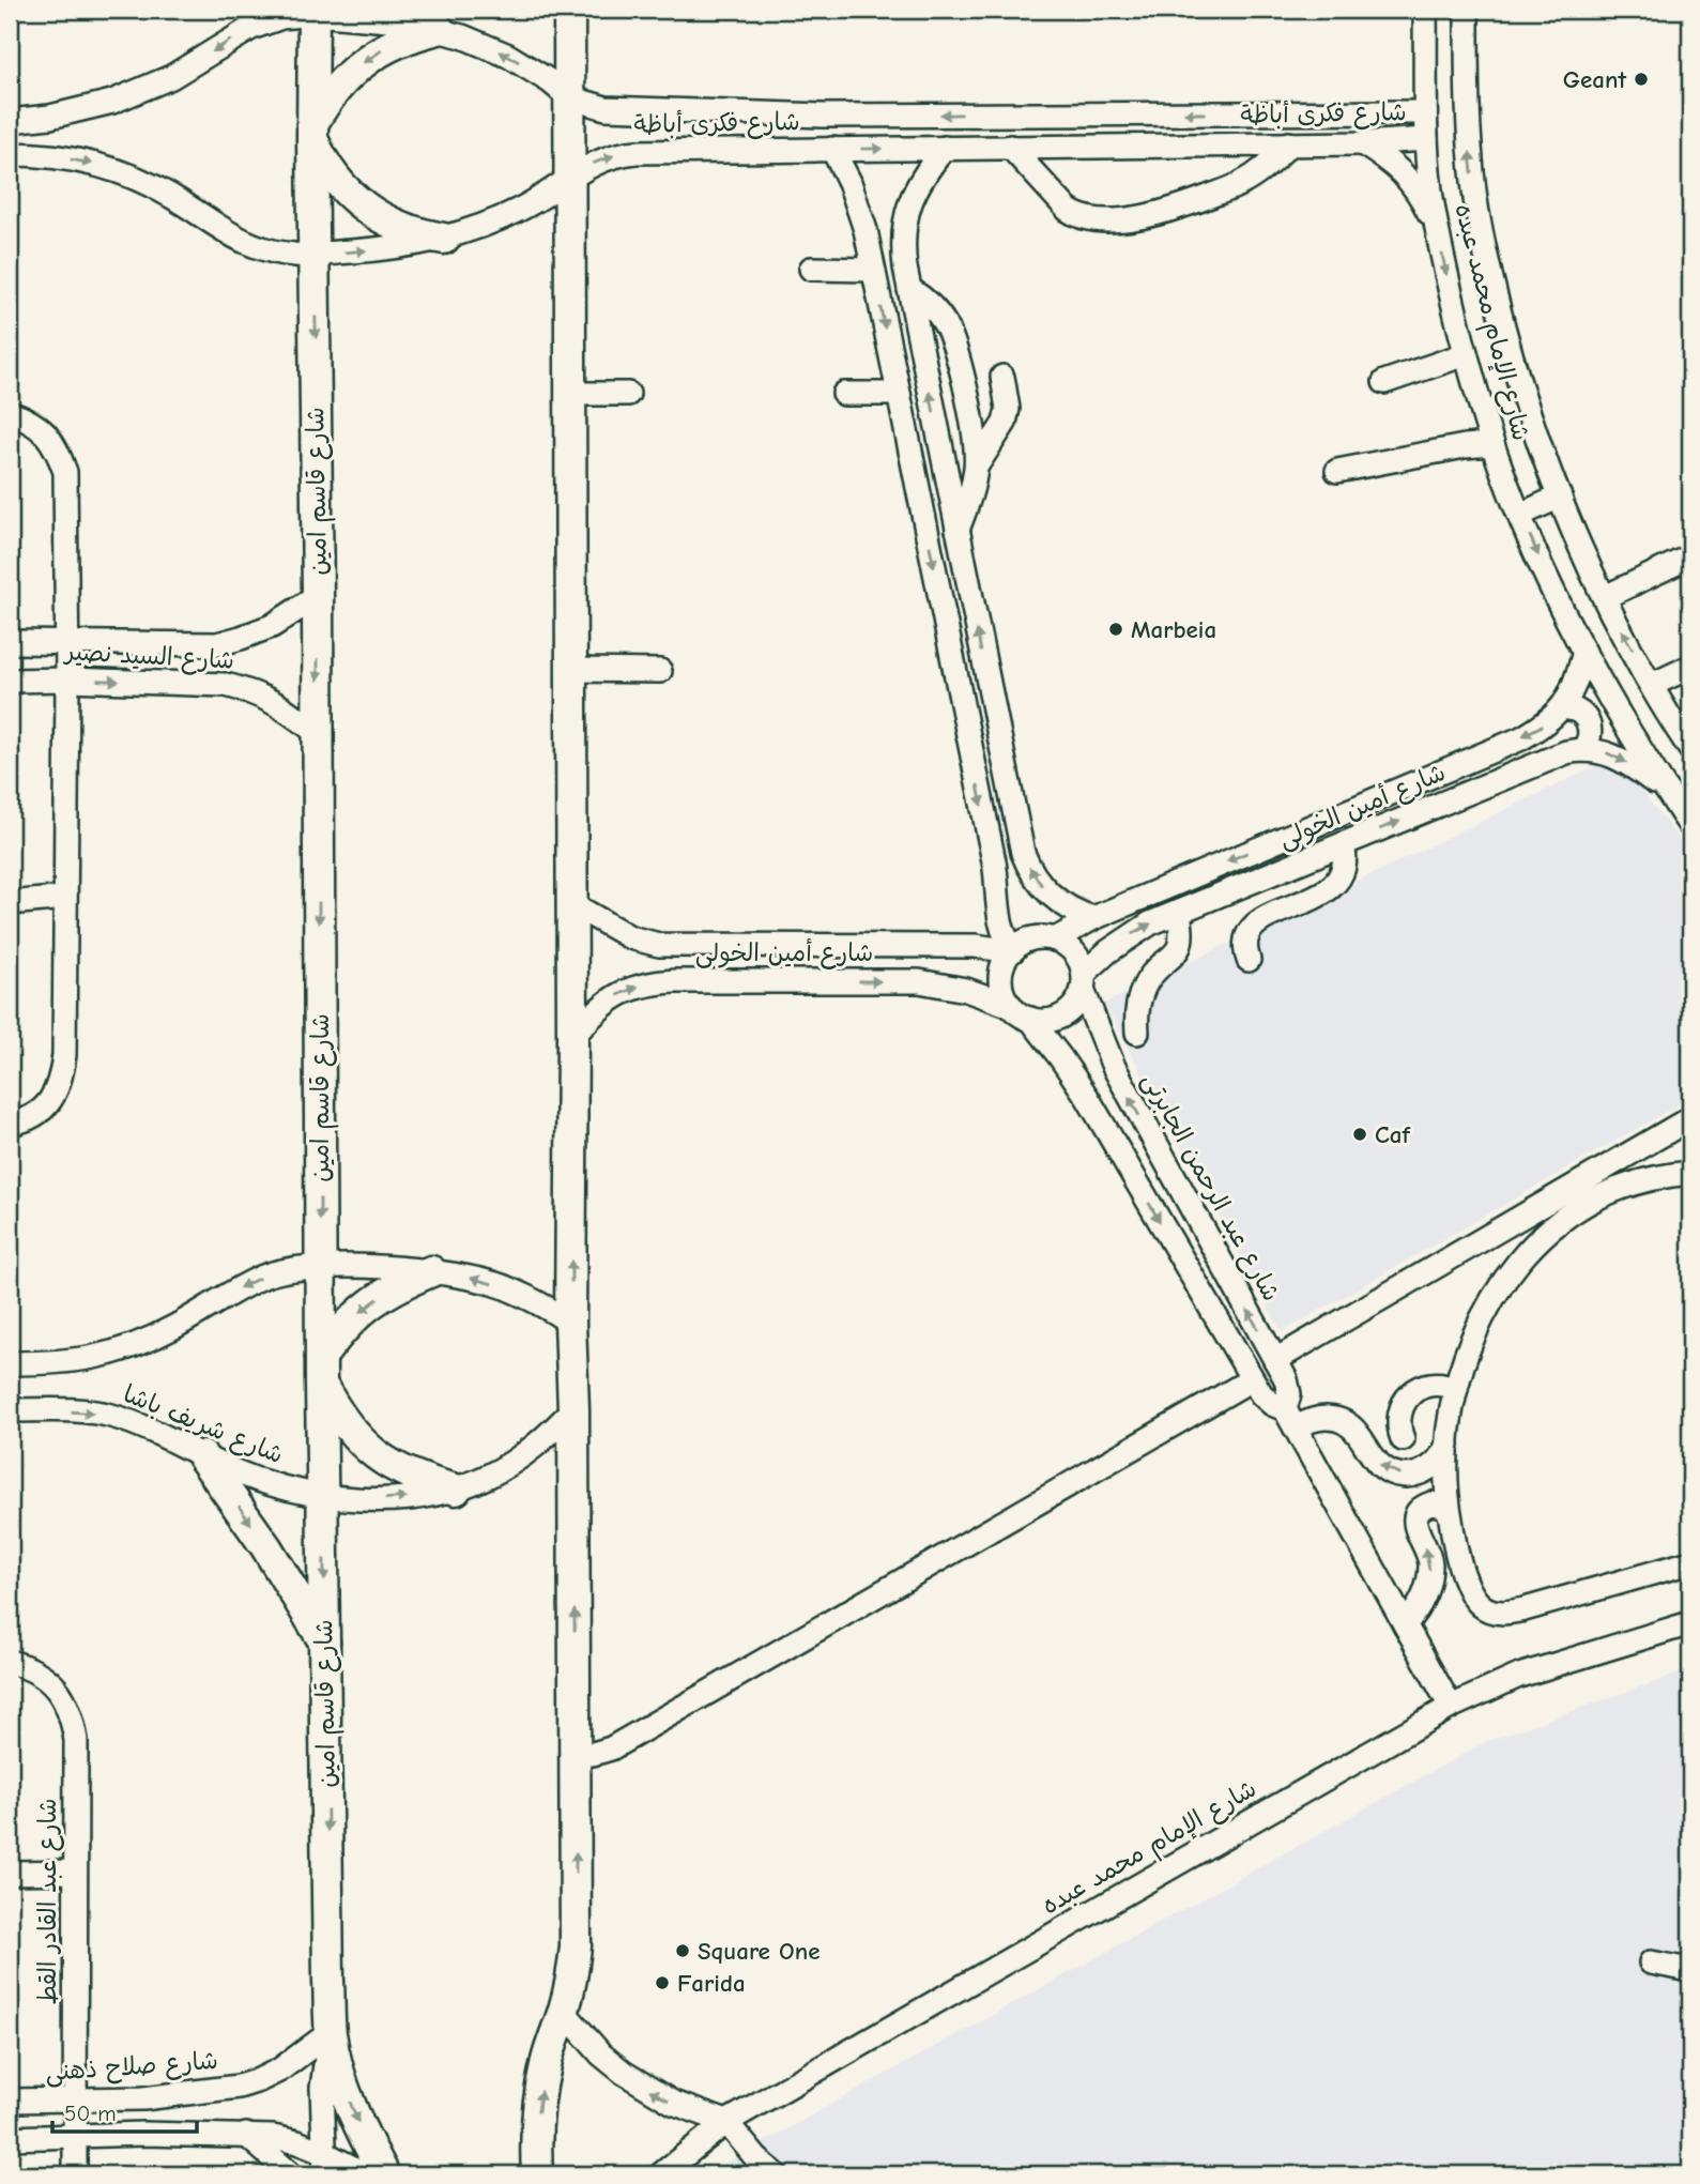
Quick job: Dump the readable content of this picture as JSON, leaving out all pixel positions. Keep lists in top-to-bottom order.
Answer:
{
  "streets": {
    "main road": ["شارع قاسم امين"],
    "street": [
      "شارع فكرى أباظة",
      "شارع الإمام محمد عبده",
      "شارع السيد نصير",
      "شارع أمين الخولى",
      "شارع عبد الرحمن الجابرتى",
      "شارع شريف باشا",
      "شارع عبد القادر القط",
      "شارع صلاح ذهنى"
    ]
  },
  "crossings": [
    ["شارع فكرى أباظة", "شارع الإمام محمد عبده"],
    ["شارع فكرى أباظة", "شارع قاسم امين"],
    ["شارع الإمام محمد عبده", "شارع أمين الخولى"],
    ["شارع الإمام محمد عبده", "شارع عبد الرحمن الجابرتى"],
    ["شارع قاسم امين", "شارع السيد نصير"],
    ["شارع قاسم امين", "شارع شريف باشا"],
    ["شارع قاسم امين", "شارع صلاح ذهنى"],
    ["شارع أمين الخولى", "شارع عبد الرحمن الجابرتى"],
    ["شارع عبد القادر القط", "شارع صلاح ذهنى"]
  ],
  "one_way": ["شارع السيد نصير"],
  "places": [
    "Geant",
    "Marbeia",
    "Caf",
    "Square One",
    "Farida"
  ],
  "scale_bar": "50 m"
}
